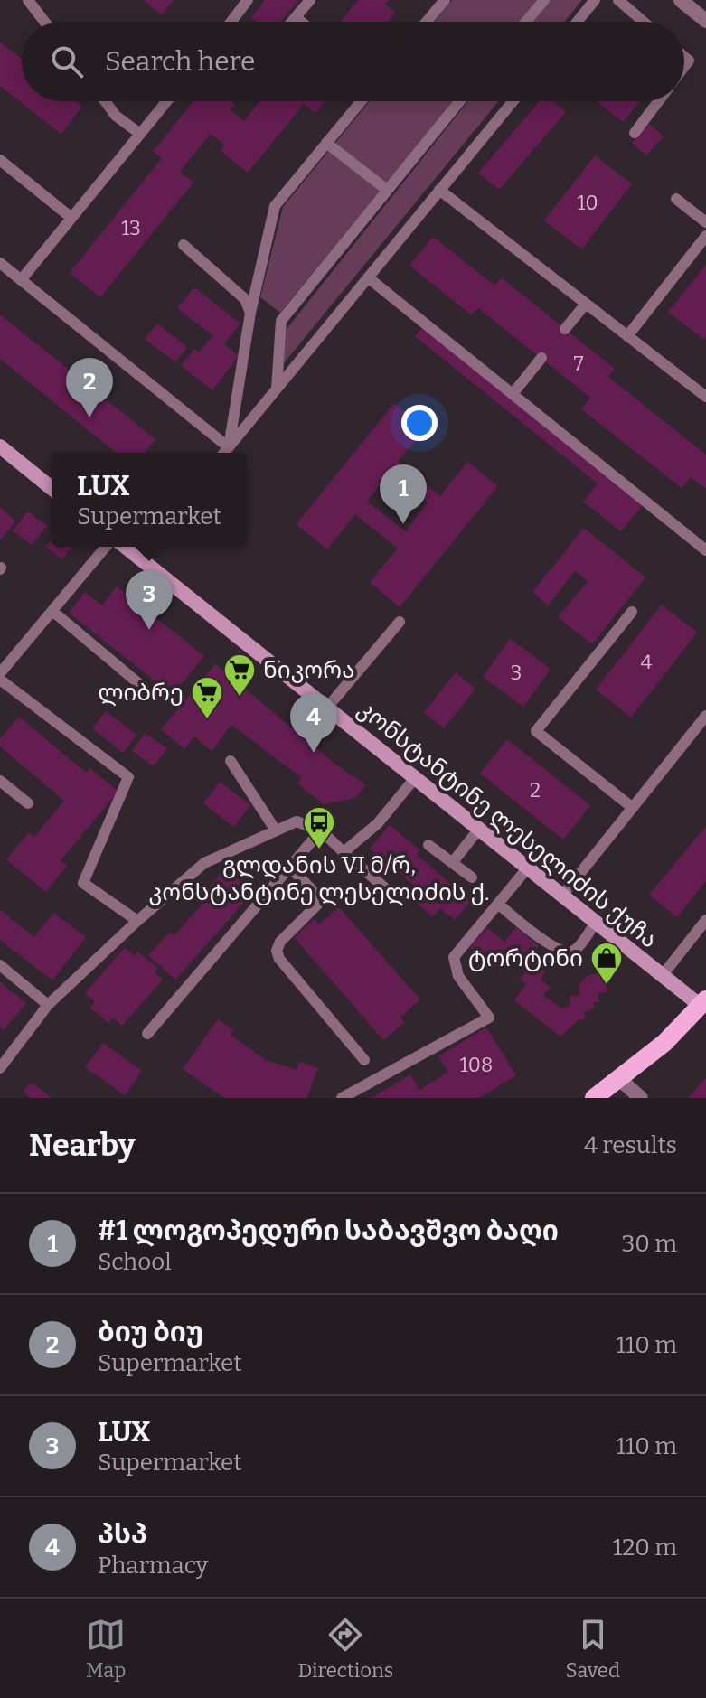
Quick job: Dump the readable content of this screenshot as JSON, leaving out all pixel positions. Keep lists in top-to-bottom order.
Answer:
{
  "streets": {
    "street": ["კონსტანტინე ლესელიძის ქუჩა"]
  },
  "places": {
    "supermarket": ["ნიკორა", "ლიბრე"],
    "bus stop": ["გლდანის VI მ/რ, კონსტანტინე ლესელიძის ქ."],
    "shop": ["ტორტინი"]
  },
  "house_numbers": [
    "10",
    "13",
    "7",
    "4",
    "3",
    "2",
    "108"
  ],
  "page": {
    "search": "Search here",
    "pins": [
      "2",
      "1",
      "3",
      "4"
    ],
    "popup": ["LUX", "Supermarket"],
    "heading": ["Nearby", "4 results"],
    "list": [
      {
        "mark": "1",
        "name": "#1 ლოგოპედური საბავშვო ბაღი",
        "note": "School",
        "value": "30 m"
      },
      {
        "mark": "2",
        "name": "ბიუ ბიუ",
        "note": "Supermarket",
        "value": "110 m"
      },
      {
        "mark": "3",
        "name": "LUX",
        "note": "Supermarket",
        "value": "110 m"
      },
      {
        "mark": "4",
        "name": "პსპ",
        "note": "Pharmacy",
        "value": "120 m"
      }
    ],
    "nav": ["Map", "Directions", "Saved"]
  }
}
